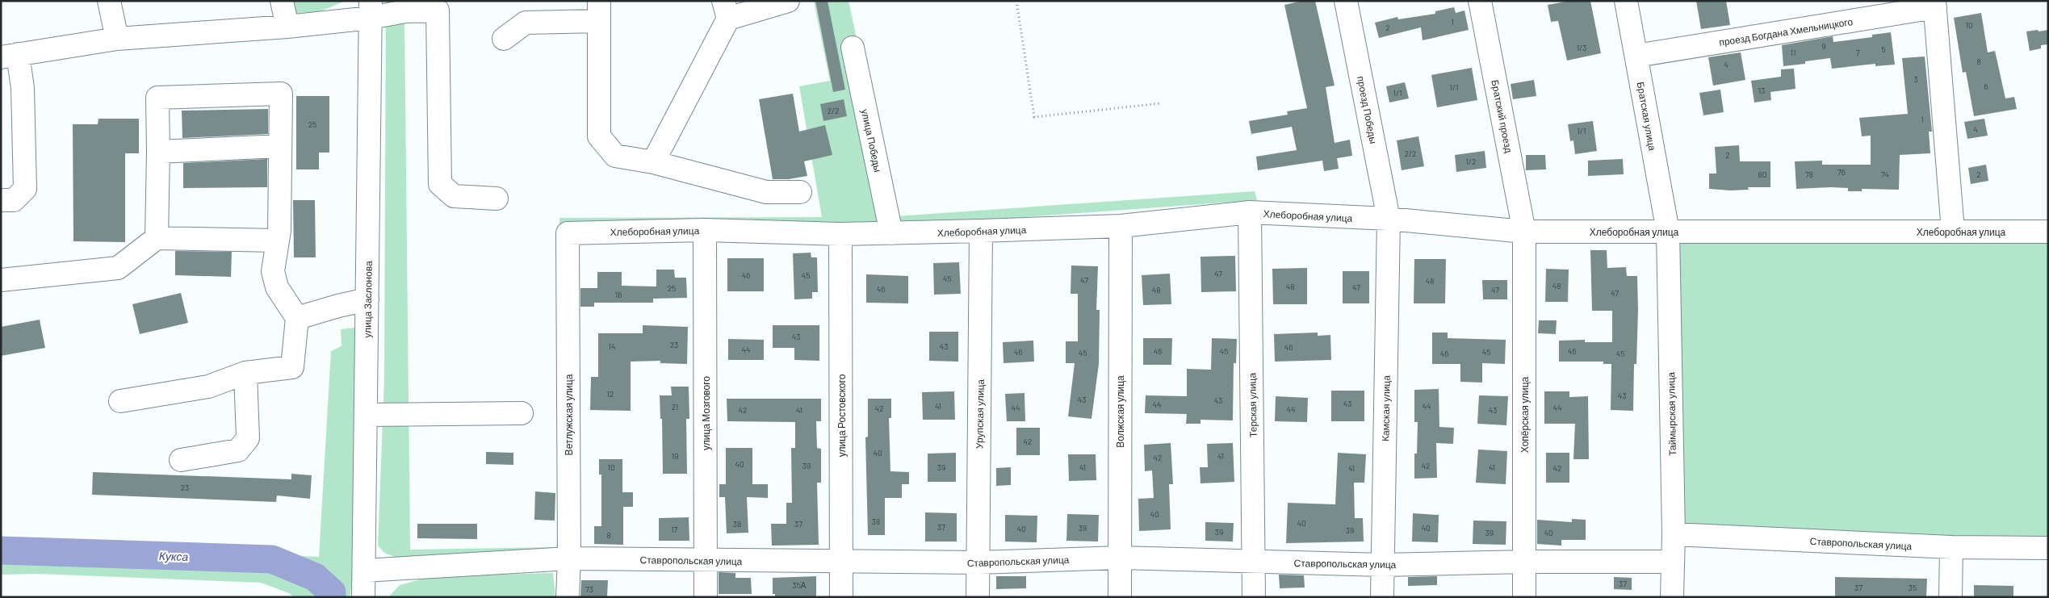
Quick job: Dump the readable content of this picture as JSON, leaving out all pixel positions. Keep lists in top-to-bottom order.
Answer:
{
  "streets": {
    "street": [
      "проезд Богдана Хмельницкого",
      "проезд Победы",
      "Братский проезд",
      "Братская улица",
      "улица Победы",
      "Хлеборобная улица",
      "улица Заслонова",
      "Терская улица",
      "Камская улица",
      "Волжская улица",
      "улица Мозгового",
      "Урупская улица",
      "Таймырская улица",
      "Ветлужская улица",
      "Хопёрская улица",
      "улица Ростовского",
      "Ставропольская улица"
    ]
  },
  "crossings": [
    ["проезд Богдана Хмельницкого", "Братская улица"],
    ["проезд Богдана Хмельницкого", "Хлеборобная улица"],
    ["проезд Победы", "Хлеборобная улица"],
    ["проезд Победы", "Камская улица"],
    ["Братский проезд", "Хлеборобная улица"],
    ["Братский проезд", "Хопёрская улица"],
    ["Братская улица", "Хлеборобная улица"],
    ["Братская улица", "Таймырская улица"],
    ["улица Победы", "Хлеборобная улица"],
    ["Хлеборобная улица", "Терская улица"],
    ["Хлеборобная улица", "Камская улица"],
    ["Хлеборобная улица", "Волжская улица"],
    ["Хлеборобная улица", "улица Мозгового"],
    ["Хлеборобная улица", "Урупская улица"],
    ["Хлеборобная улица", "Таймырская улица"],
    ["Хлеборобная улица", "Ветлужская улица"],
    ["Хлеборобная улица", "Хопёрская улица"],
    ["Хлеборобная улица", "улица Ростовского"],
    ["улица Заслонова", "Ставропольская улица"],
    ["Терская улица", "Ставропольская улица"],
    ["Камская улица", "Ставропольская улица"],
    ["Волжская улица", "Ставропольская улица"],
    ["улица Мозгового", "Ставропольская улица"],
    ["Урупская улица", "Ставропольская улица"],
    ["Таймырская улица", "Ставропольская улица"],
    ["Ветлужская улица", "Ставропольская улица"],
    ["Хопёрская улица", "Ставропольская улица"],
    ["улица Ростовского", "Ставропольская улица"]
  ],
  "water": ["Кукса"],
  "house_numbers": [
    "1",
    "10",
    "2",
    "9",
    "1/3",
    "5",
    "11",
    "7",
    "8",
    "4",
    "3",
    "6",
    "1/1",
    "13",
    "1/1",
    "2/2",
    "1",
    "25",
    "4",
    "1/1",
    "2/2",
    "2",
    "1/2",
    "76",
    "80",
    "78",
    "74",
    "2",
    "47",
    "46",
    "45",
    "45",
    "47",
    "48",
    "48",
    "48",
    "47",
    "25",
    "46",
    "48",
    "47",
    "47",
    "16",
    "43",
    "23",
    "14",
    "43",
    "46",
    "44",
    "46",
    "45",
    "46",
    "46",
    "45",
    "45",
    "46",
    "45",
    "12",
    "43",
    "43",
    "43",
    "43",
    "44",
    "41",
    "44",
    "21",
    "44",
    "44",
    "42",
    "44",
    "42",
    "41",
    "43",
    "42",
    "40",
    "19",
    "41",
    "42",
    "40",
    "39",
    "42",
    "10",
    "39",
    "41",
    "41",
    "41",
    "42",
    "23",
    "40",
    "38",
    "40",
    "38",
    "37",
    "37",
    "39",
    "40",
    "40",
    "17",
    "39",
    "39",
    "39",
    "40",
    "8",
    "37",
    "35А",
    "37",
    "35",
    "73"
  ]
}
